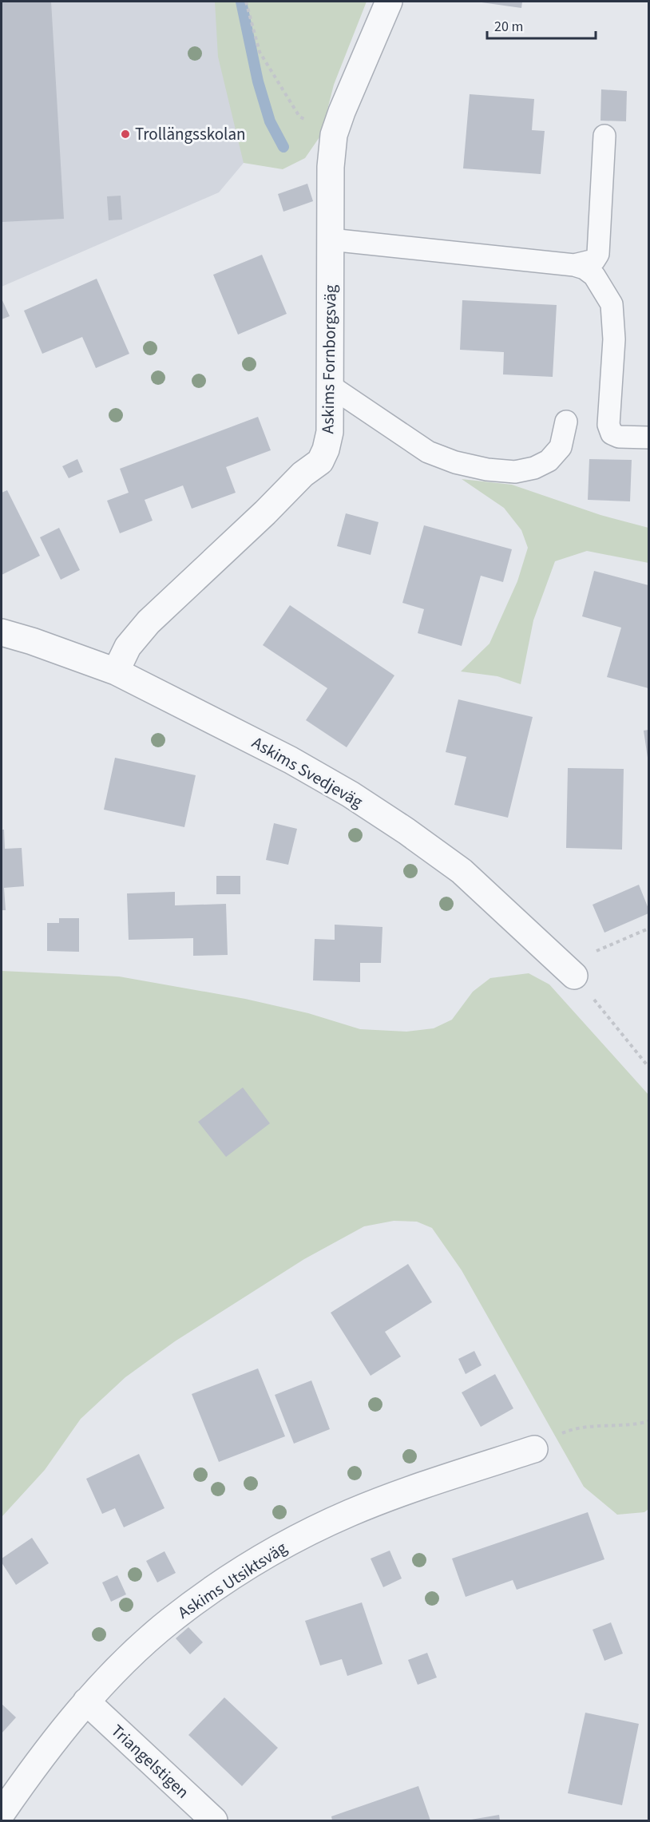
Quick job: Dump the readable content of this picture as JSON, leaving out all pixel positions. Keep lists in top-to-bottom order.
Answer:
{
  "streets": {
    "street": [
      "Askims Fornborgsväg",
      "Askims Svedjeväg",
      "Askims Utsiktsväg",
      "Triangelstigen"
    ]
  },
  "crossings": [
    ["Askims Fornborgsväg", "Askims Svedjeväg"],
    ["Askims Utsiktsväg", "Triangelstigen"]
  ],
  "places": ["Trollängsskolan"],
  "scale_bar": "20 m"
}
